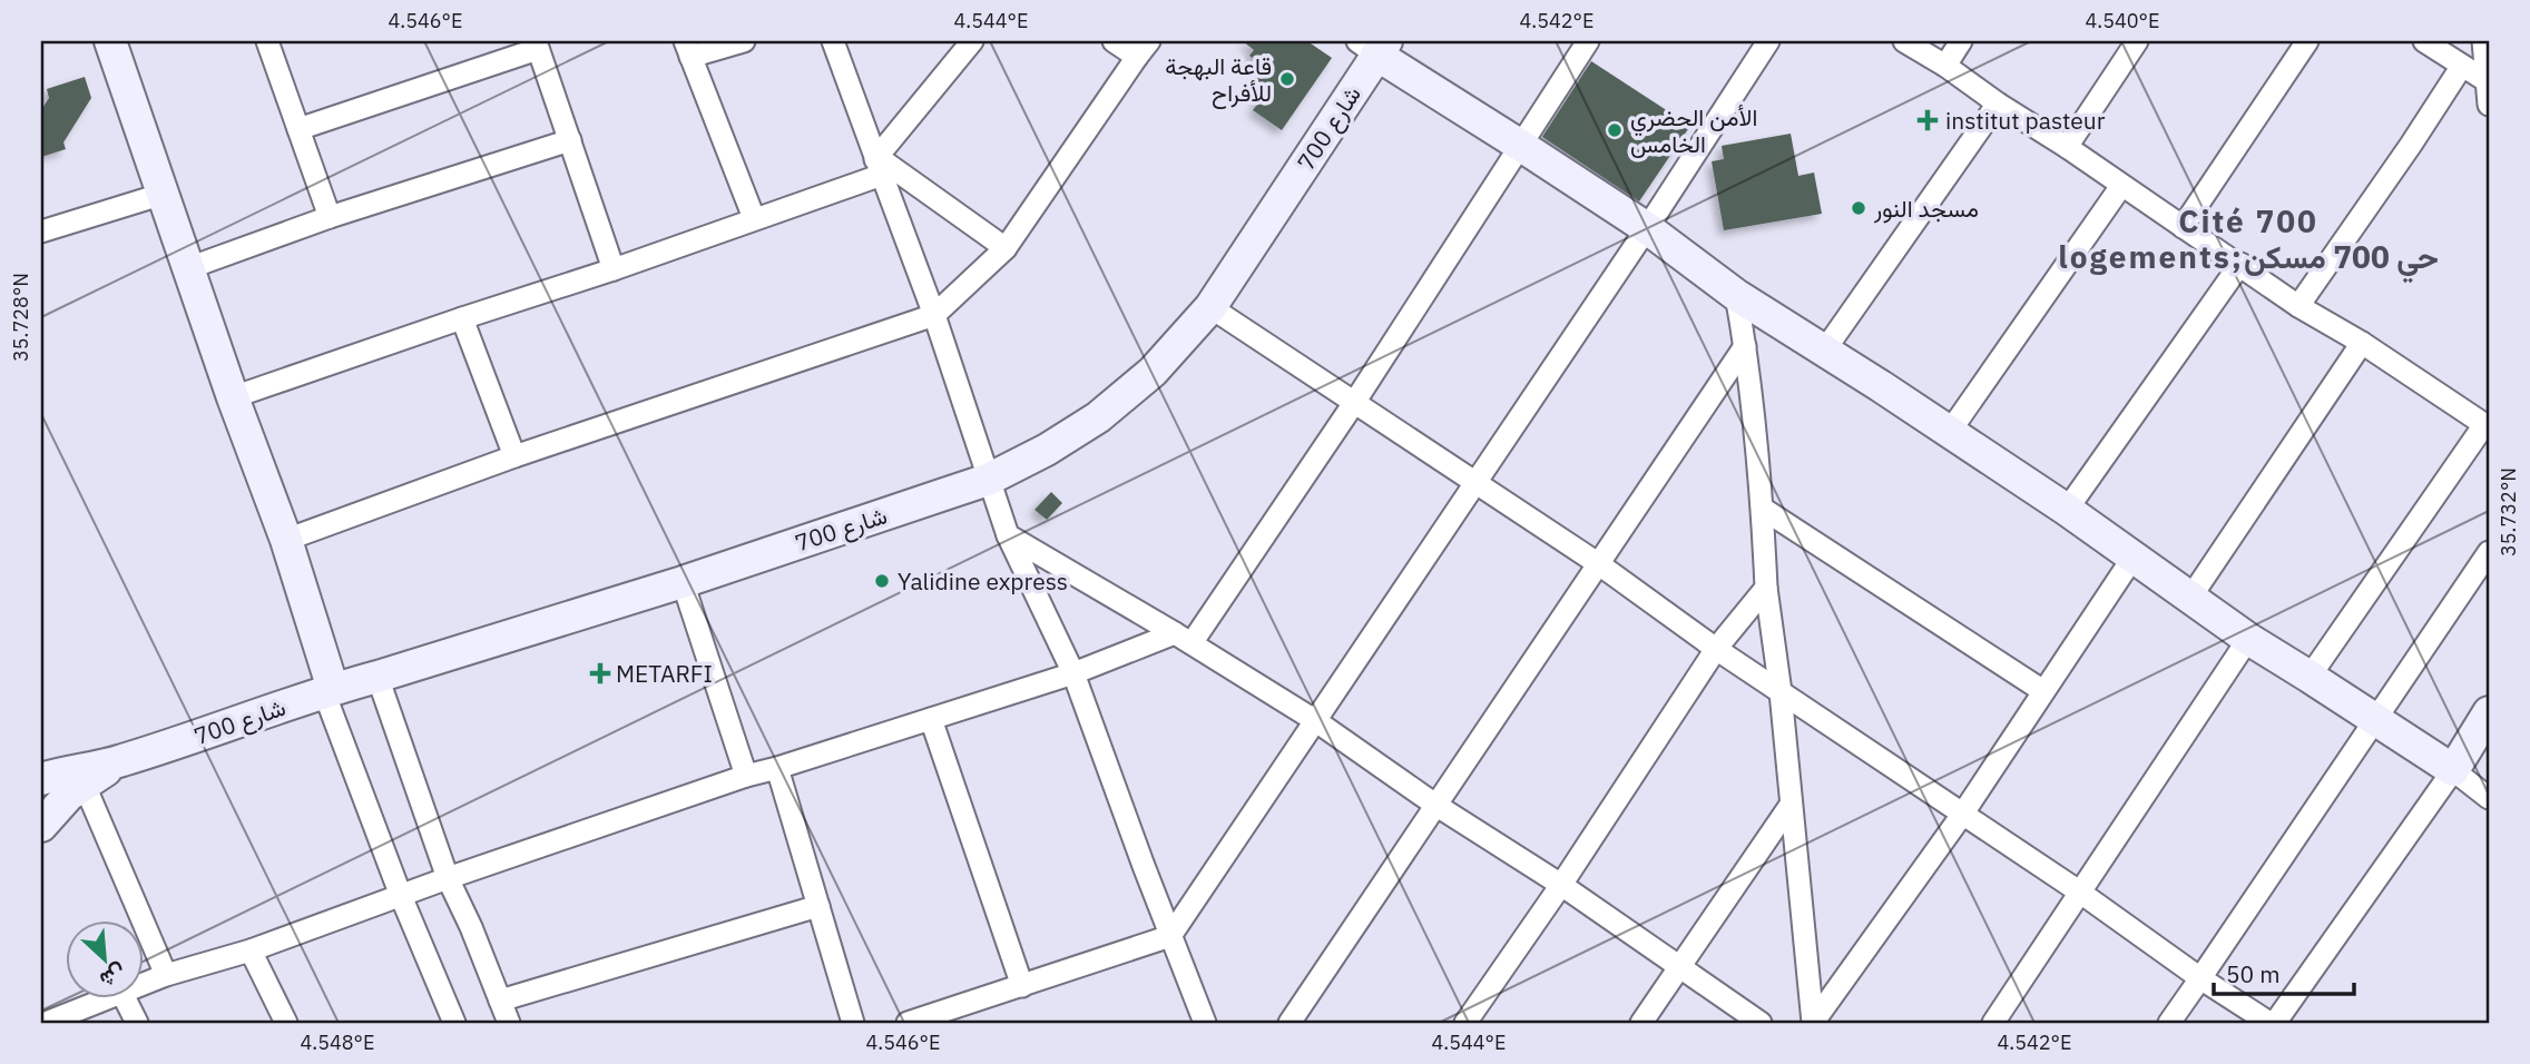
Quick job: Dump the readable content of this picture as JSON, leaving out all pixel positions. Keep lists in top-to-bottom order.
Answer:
{
  "streets": {
    "street": ["شارع 700"]
  },
  "districts": ["Cité 700 logements;حي 700 مسكن"],
  "places": {
    "other": [
      "قاعة البهجة للأفراح",
      "الأمن الحضري الخامس",
      "مسجد النور",
      "Yalidine express"
    ],
    "health": ["institut pasteur", "METARFI"]
  },
  "scale_bar": "50 m",
  "north": "bottom right",
  "coordinates": [
    "4.546°E",
    "4.544°E",
    "4.542°E",
    "4.540°E",
    "35.728°N",
    "35.732°N",
    "4.548°E"
  ]
}
